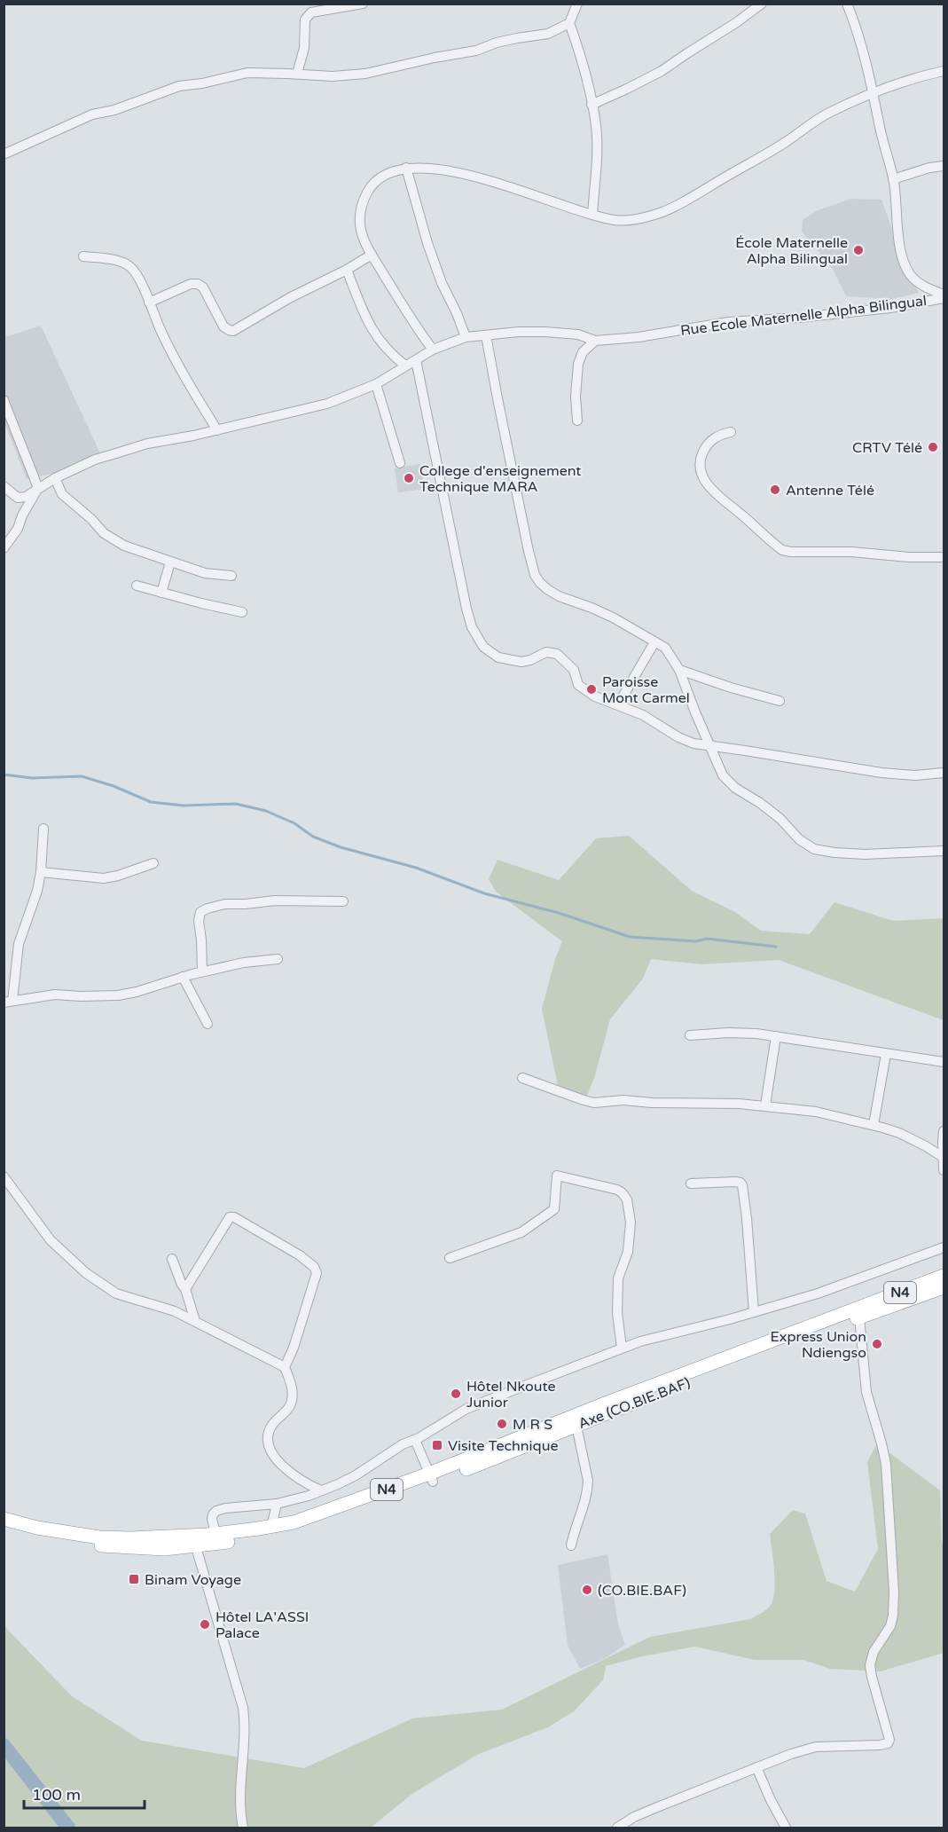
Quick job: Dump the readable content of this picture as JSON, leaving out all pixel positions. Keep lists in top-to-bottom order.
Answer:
{
  "streets": {
    "highway": ["N4", "Axe (CO.BIE.BAF)"],
    "street": ["Rue Ecole Maternelle Alpha Bilingual"]
  },
  "crossings": [
    ["N4", "Axe (CO.BIE.BAF)"]
  ],
  "places": {
    "other": [
      "École Maternelle Alpha Bilingual",
      "CRTV Télé",
      "College d'enseignement Technique MARA",
      "Antenne Télé",
      "Paroisse Mont Carmel",
      "Express Union Ndiengso",
      "Hôtel Nkoute Junior",
      "M R S",
      "(CO.BIE.BAF)",
      "Hôtel LA'ASSI Palace"
    ],
    "transit": ["Visite Technique", "Binam Voyage"]
  },
  "scale_bar": "100 m"
}
